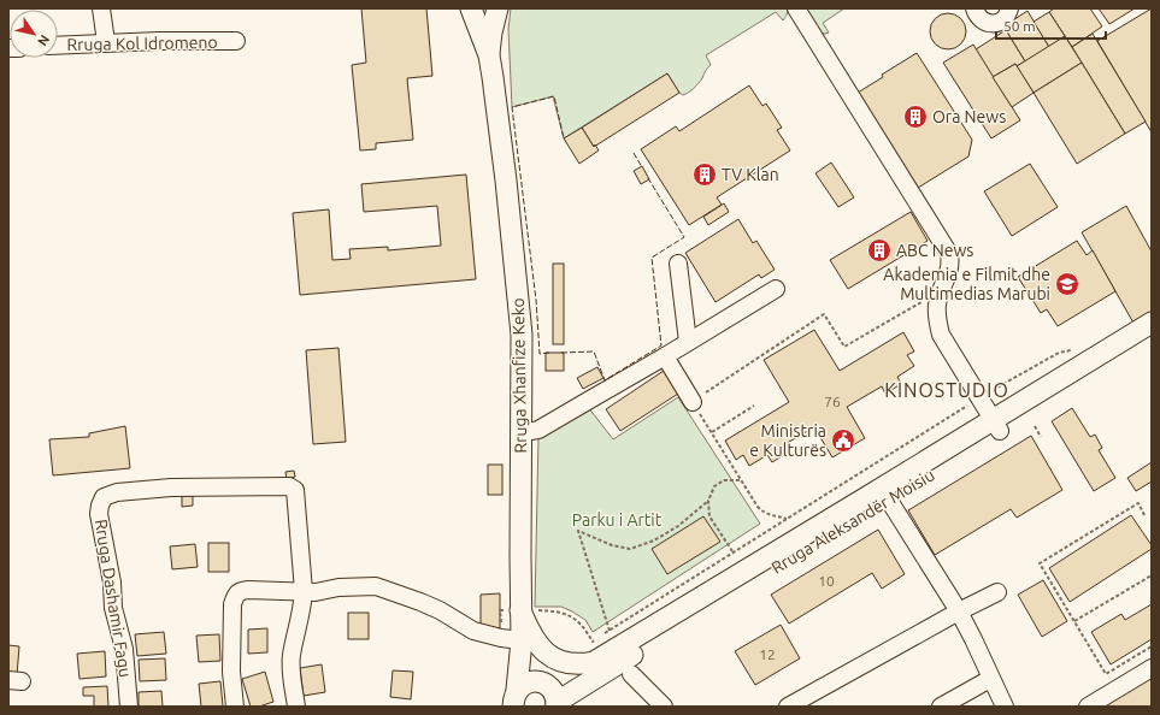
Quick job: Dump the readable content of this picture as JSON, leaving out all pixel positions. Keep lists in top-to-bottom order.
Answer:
{
  "streets": {
    "main road": ["Rruga Xhanfize Keko", "Rruga Aleksandër Moisiu"],
    "street": ["Rruga Kol Idromeno", "Rruga Dashamir Fagu"]
  },
  "districts": ["KINOSTUDIO"],
  "parks": ["Parku i Artit"],
  "places": {
    "building": ["Ora News", "TV Klan", "ABC News"],
    "school or university": ["Akademia e Filmit dhe Multimedias Marubi"],
    "public building": ["Ministria e Kulturës"]
  },
  "house_numbers": ["76", "10", "12"],
  "scale_bar": "50 m",
  "north": "bottom right"
}
